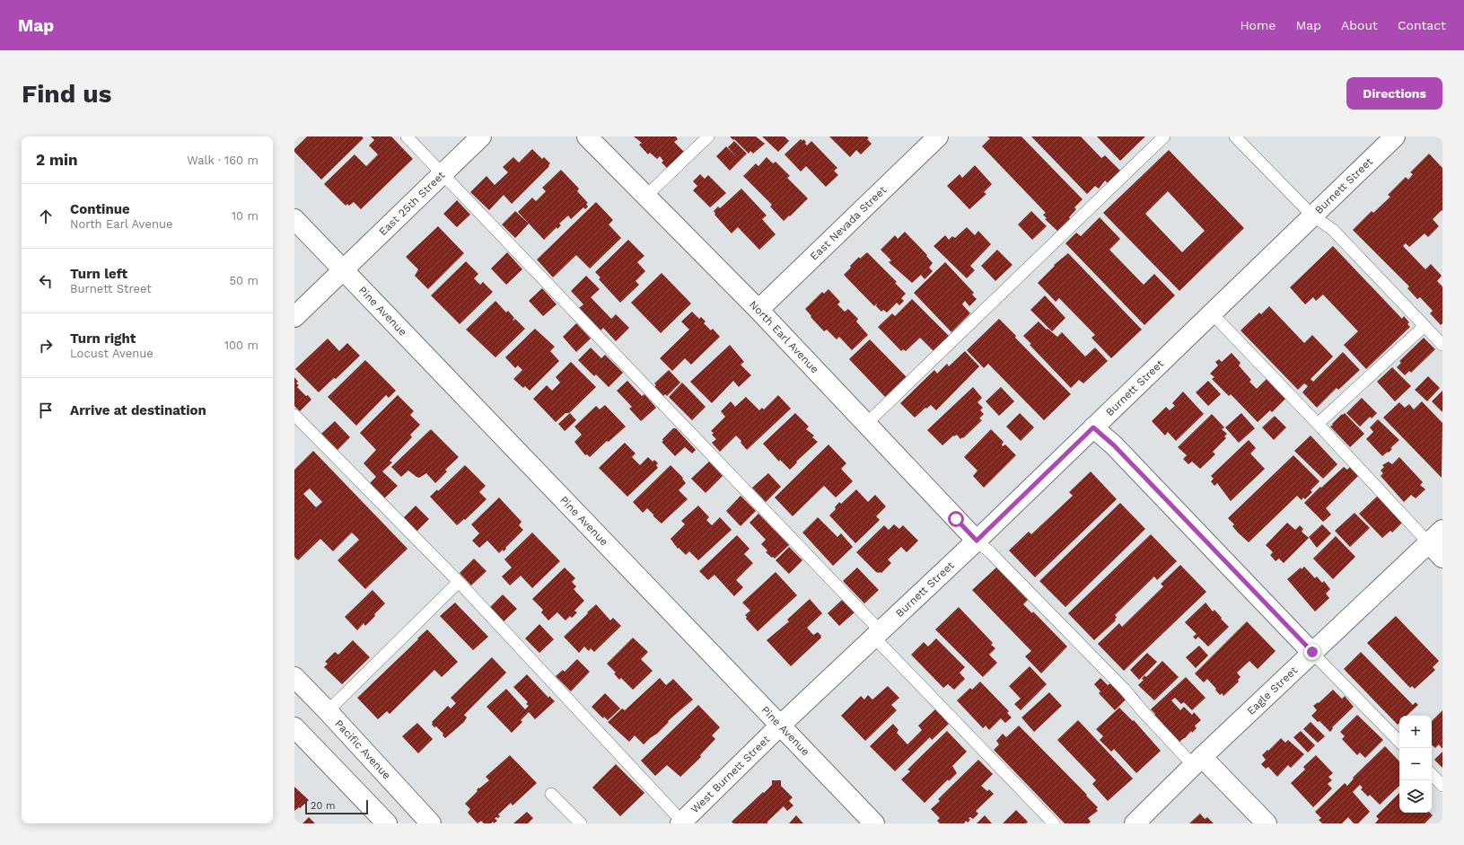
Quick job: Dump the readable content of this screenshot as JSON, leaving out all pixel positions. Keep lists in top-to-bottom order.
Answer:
{
  "streets": {
    "street": [
      "Burnett Street",
      "East 25th Street",
      "East Nevada Street",
      "Pine Avenue",
      "North Earl Avenue",
      "Eagle Street",
      "Pacific Avenue",
      "West Burnett Street"
    ]
  },
  "crossings": [
    ["Burnett Street", "Pine Avenue"],
    ["Burnett Street", "North Earl Avenue"],
    ["Burnett Street", "West Burnett Street"],
    ["East 25th Street", "Pine Avenue"],
    ["East Nevada Street", "North Earl Avenue"],
    ["Pine Avenue", "West Burnett Street"]
  ],
  "scale_bar": "20 m",
  "page": {
    "header": "Map",
    "nav": [
      "Home",
      "Map",
      "About",
      "Contact"
    ],
    "buttons": "Directions",
    "title": "Find us",
    "heading": ["2 min", "Walk · 160 m"],
    "list": [
      ["Continue", "North Earl Avenue", "10 m"],
      ["Turn left", "Burnett Street", "50 m"],
      ["Turn right", "Locust Avenue", "100 m"],
      "Arrive at destination"
    ],
    "map_buttons": ["+", "−"],
    "scale": "20 m"
  }
}
